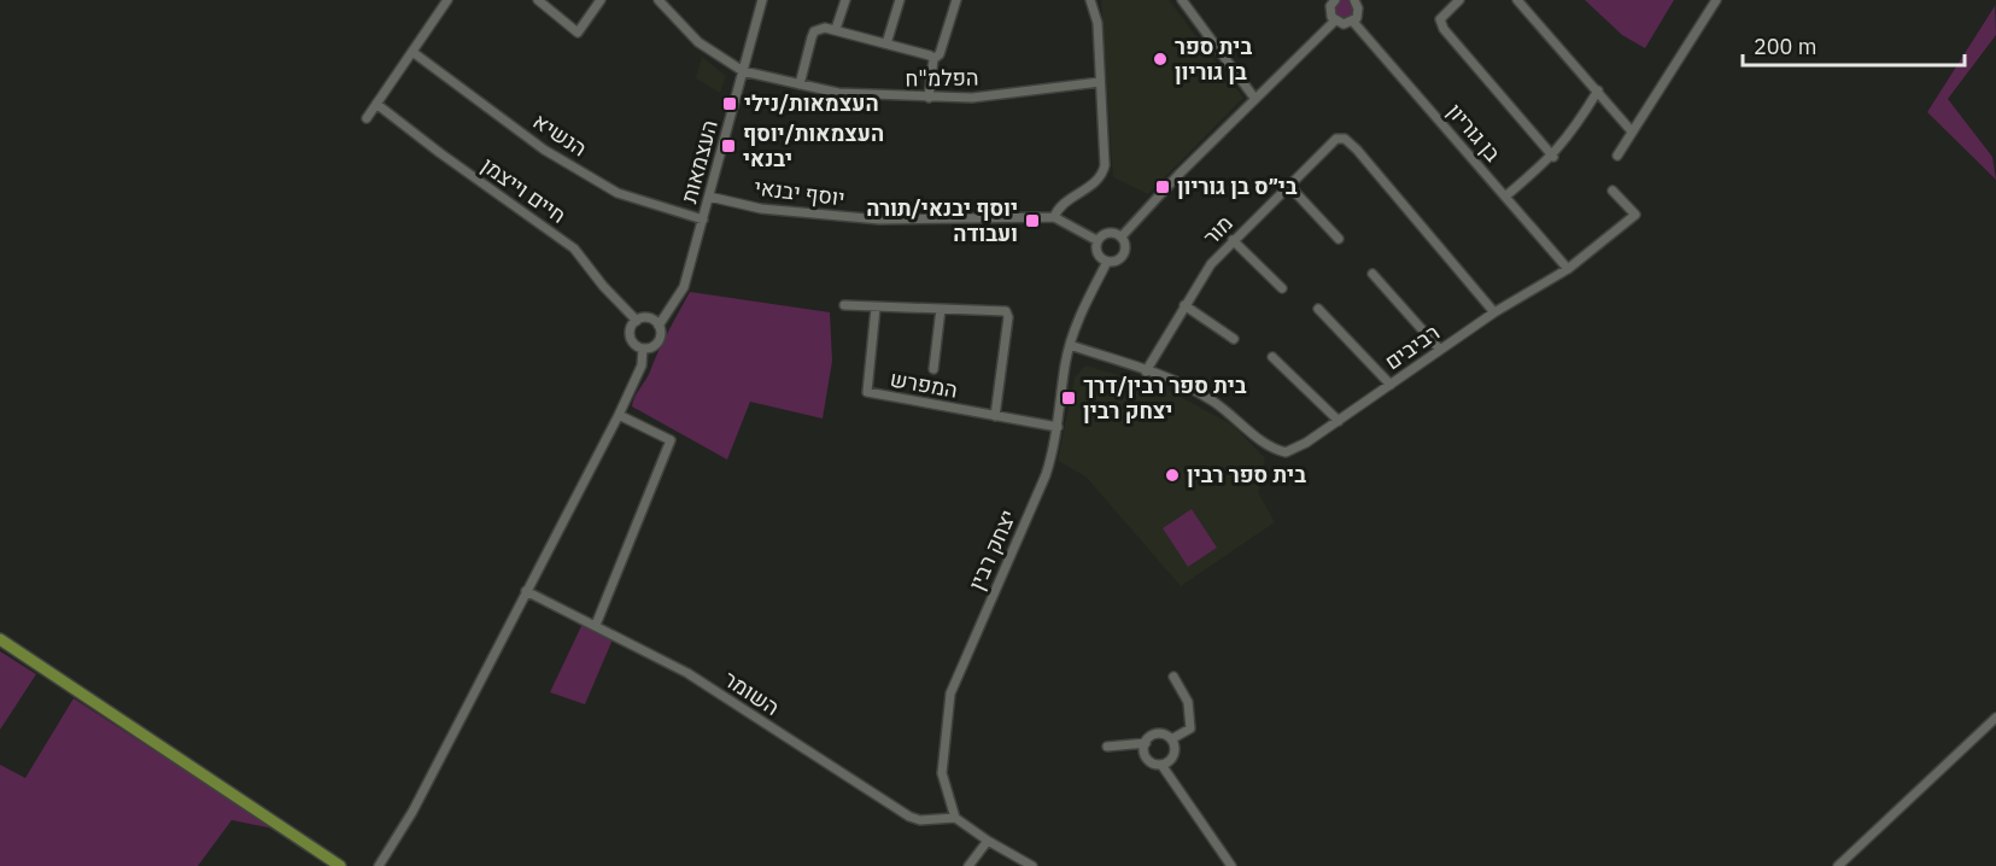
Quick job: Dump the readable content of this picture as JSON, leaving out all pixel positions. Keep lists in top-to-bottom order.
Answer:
{
  "streets": {
    "street": [
      "הפלמ\"ח",
      "בן גוריון",
      "הנשיא",
      "העצמאות",
      "חיים וייצמן",
      "יוסף יבנאי",
      "מור",
      "רביבים",
      "המפרש",
      "יצחק רבין",
      "השומר"
    ]
  },
  "crossings": [
    ["הפלמ\"ח", "העצמאות"],
    ["בן גוריון", "רביבים"],
    ["הנשיא", "העצמאות"],
    ["העצמאות", "חיים וייצמן"],
    ["העצמאות", "יוסף יבנאי"],
    ["מור", "רביבים"],
    ["המפרש", "יצחק רבין"],
    ["יצחק רבין", "השומר"]
  ],
  "places": {
    "other": ["בית ספר בן גוריון", "בית ספר רבין"],
    "transit": [
      "העצמאות/נילי",
      "העצמאות/יוסף יבנאי",
      "בי״ס בן גוריון",
      "יוסף יבנאי/תורה ועבודה",
      "בית ספר רבין/דרך יצחק רבין"
    ]
  },
  "scale_bar": "200 m"
}
